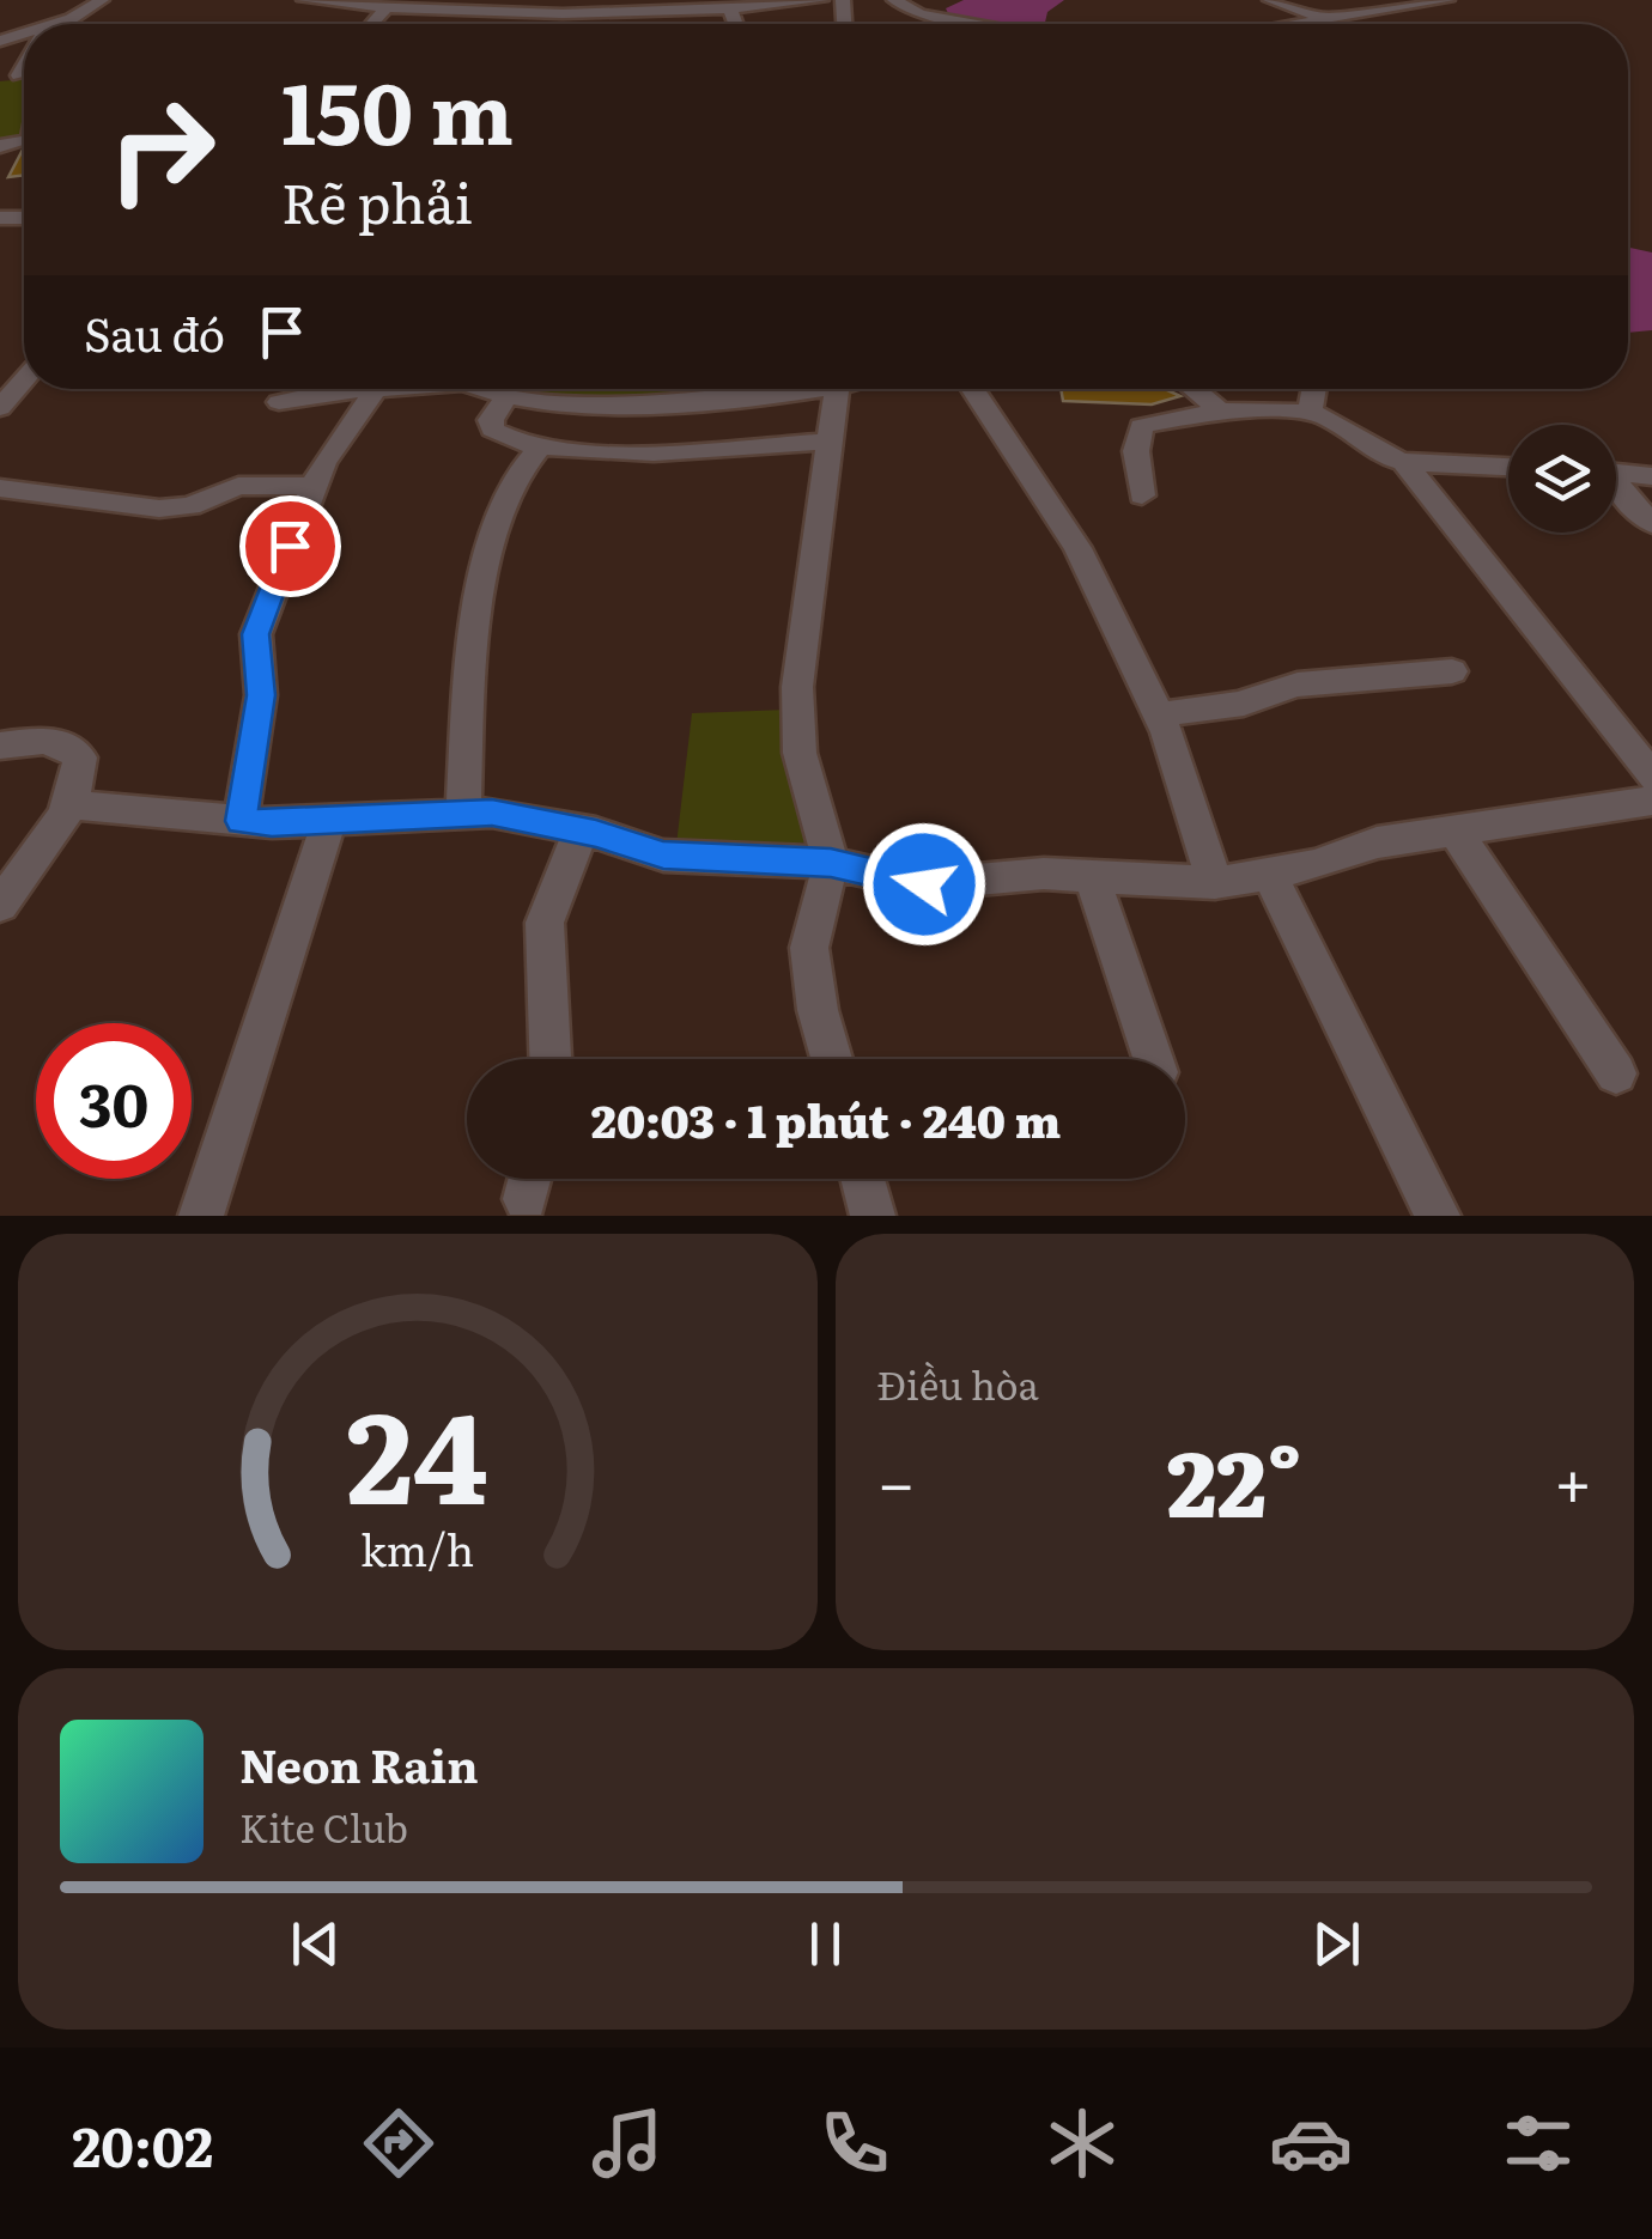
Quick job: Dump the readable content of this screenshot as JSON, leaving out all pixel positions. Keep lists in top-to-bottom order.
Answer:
{
  "page": {
    "turn": ["150 m", "Rẽ phải"],
    "then": "Sau đó",
    "limit": "30",
    "trip": "20:03 · 1 phút · 240 m",
    "tile": "Điều hòa",
    "heat": ["−", "22°", "+"],
    "song": ["Neon Rain", "Kite Club"],
    "tabs": "20:02",
    "gauge": ["24", "km/h"]
  }
}
